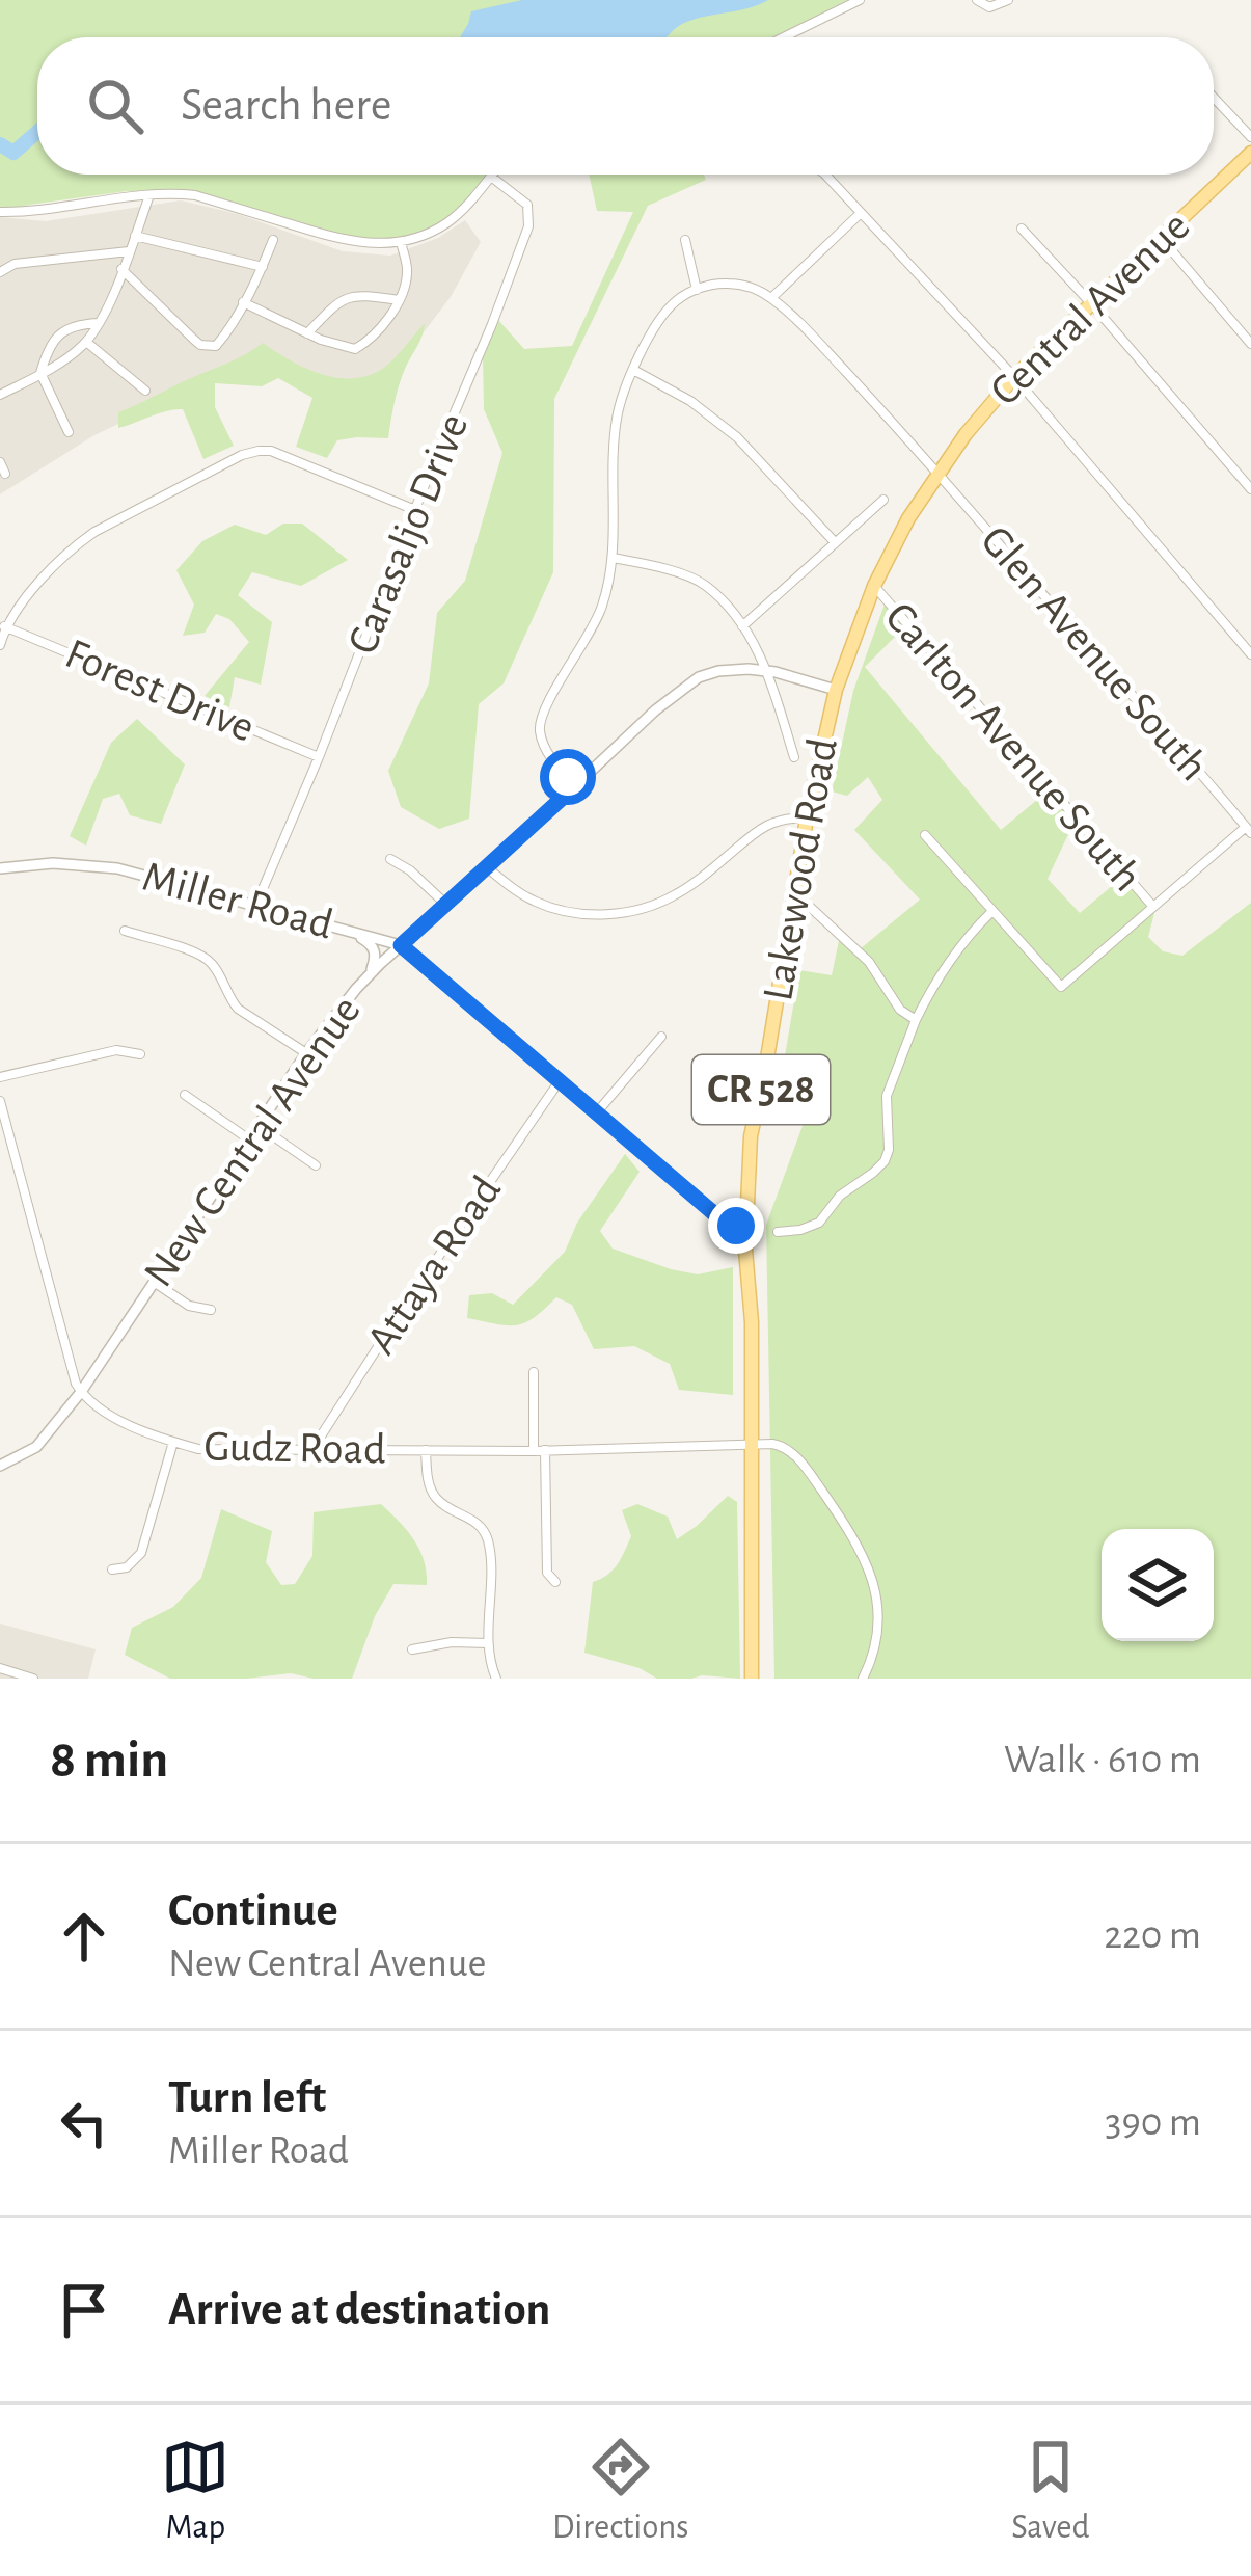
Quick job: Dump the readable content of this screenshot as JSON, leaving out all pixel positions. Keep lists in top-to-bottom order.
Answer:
{
  "streets": {
    "main road": ["Central Avenue", "Lakewood Road", "CR 528"],
    "street": [
      "Carasaljo Drive",
      "Glen Avenue South",
      "Forest Drive",
      "Carlton Avenue South",
      "Miller Road",
      "New Central Avenue",
      "Attaya Road",
      "Gudz Road"
    ]
  },
  "crossings": [
    ["Central Avenue", "Glen Avenue South"],
    ["Central Avenue", "Lakewood Road"],
    ["Carasaljo Drive", "Forest Drive"],
    ["Carasaljo Drive", "Miller Road"],
    ["Glen Avenue South", "Lakewood Road"],
    ["Carlton Avenue South", "Lakewood Road"],
    ["Lakewood Road", "Miller Road"],
    ["Lakewood Road", "CR 528"],
    ["Lakewood Road", "New Central Avenue"],
    ["Lakewood Road", "Gudz Road"],
    ["Miller Road", "New Central Avenue"],
    ["Miller Road", "Attaya Road"],
    ["CR 528", "Gudz Road"],
    ["New Central Avenue", "Gudz Road"],
    ["Attaya Road", "Gudz Road"]
  ],
  "page": {
    "search": "Search here",
    "heading": ["8 min", "Walk · 610 m"],
    "list": [
      ["Continue", "New Central Avenue", "220 m"],
      ["Turn left", "Miller Road", "390 m"],
      "Arrive at destination"
    ],
    "nav": ["Map", "Directions", "Saved"]
  }
}
